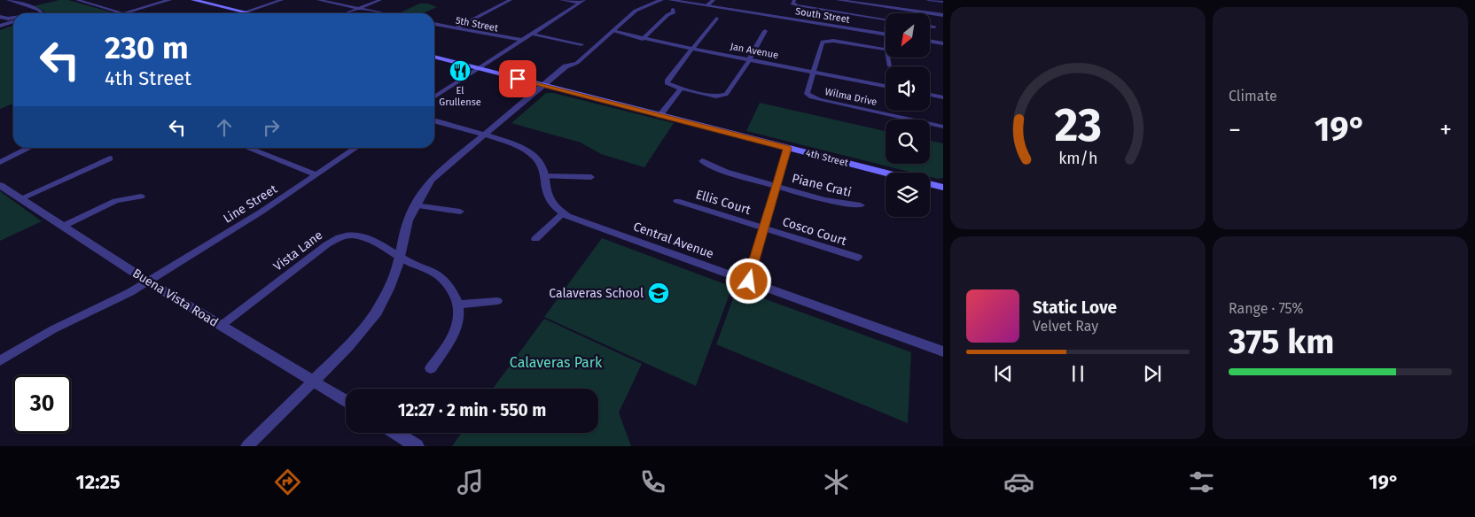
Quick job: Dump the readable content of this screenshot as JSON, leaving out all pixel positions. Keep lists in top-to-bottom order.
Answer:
{
  "streets": {
    "main road": ["4th Street"],
    "street": [
      "South Street",
      "5th Street",
      "Jan Avenue",
      "Wilma Drive",
      "Piane Crati",
      "Ellis Court",
      "Line Street",
      "Cosco Court",
      "Central Avenue",
      "Vista Lane",
      "Buena Vista Road"
    ]
  },
  "crossings": [
    ["Jan Avenue", "Wilma Drive"],
    ["Ellis Court", "Cosco Court"],
    ["Line Street", "Buena Vista Road"],
    ["Vista Lane", "Buena Vista Road"]
  ],
  "parks": ["Calaveras Park"],
  "places": {
    "restaurant": ["El Grullense"],
    "school or university": ["Calaveras School"]
  },
  "north": "bottom left",
  "page": {
    "tile": [
      "Climate",
      ["Range · 75%", "375 km"]
    ],
    "turn": ["230 m", "4th Street"],
    "heat": ["−", "19°", "+"],
    "song": ["Static Love", "Velvet Ray"],
    "limit": "30",
    "trip": "12:27 · 2 min · 550 m",
    "tabs": ["12:25", "19°"],
    "gauge": ["23", "km/h"]
  }
}
